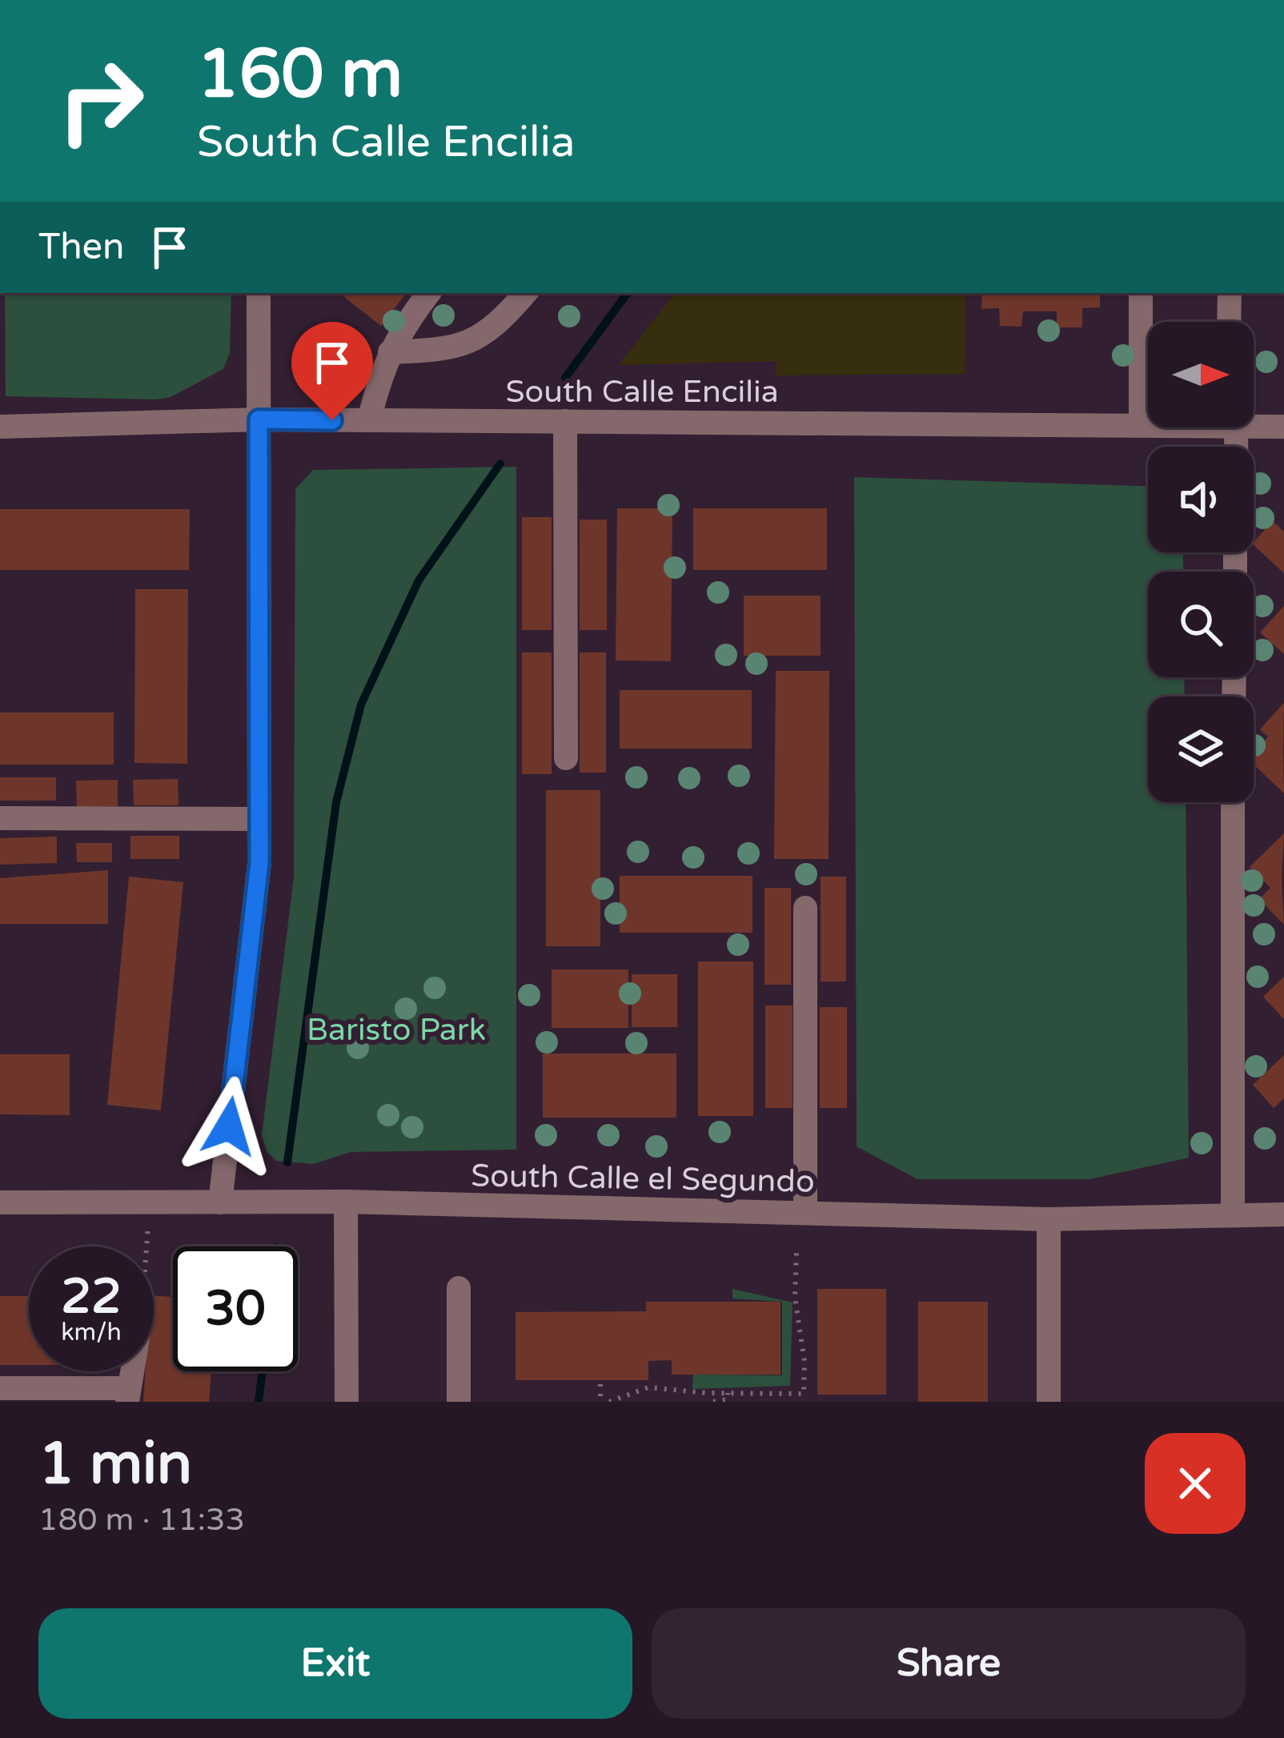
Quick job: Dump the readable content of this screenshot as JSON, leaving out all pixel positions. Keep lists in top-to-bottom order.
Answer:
{
  "streets": {
    "street": ["South Calle Encilia", "South Calle el Segundo"]
  },
  "parks": ["Baristo Park"],
  "north": "right",
  "page": {
    "turn": ["160 m", "South Calle Encilia"],
    "then": "Then",
    "speed": "22 km/h",
    "limit": "30",
    "heading": ["1 min", "180 m · 11:33"],
    "buttons": ["Exit", "Share"]
  }
}
